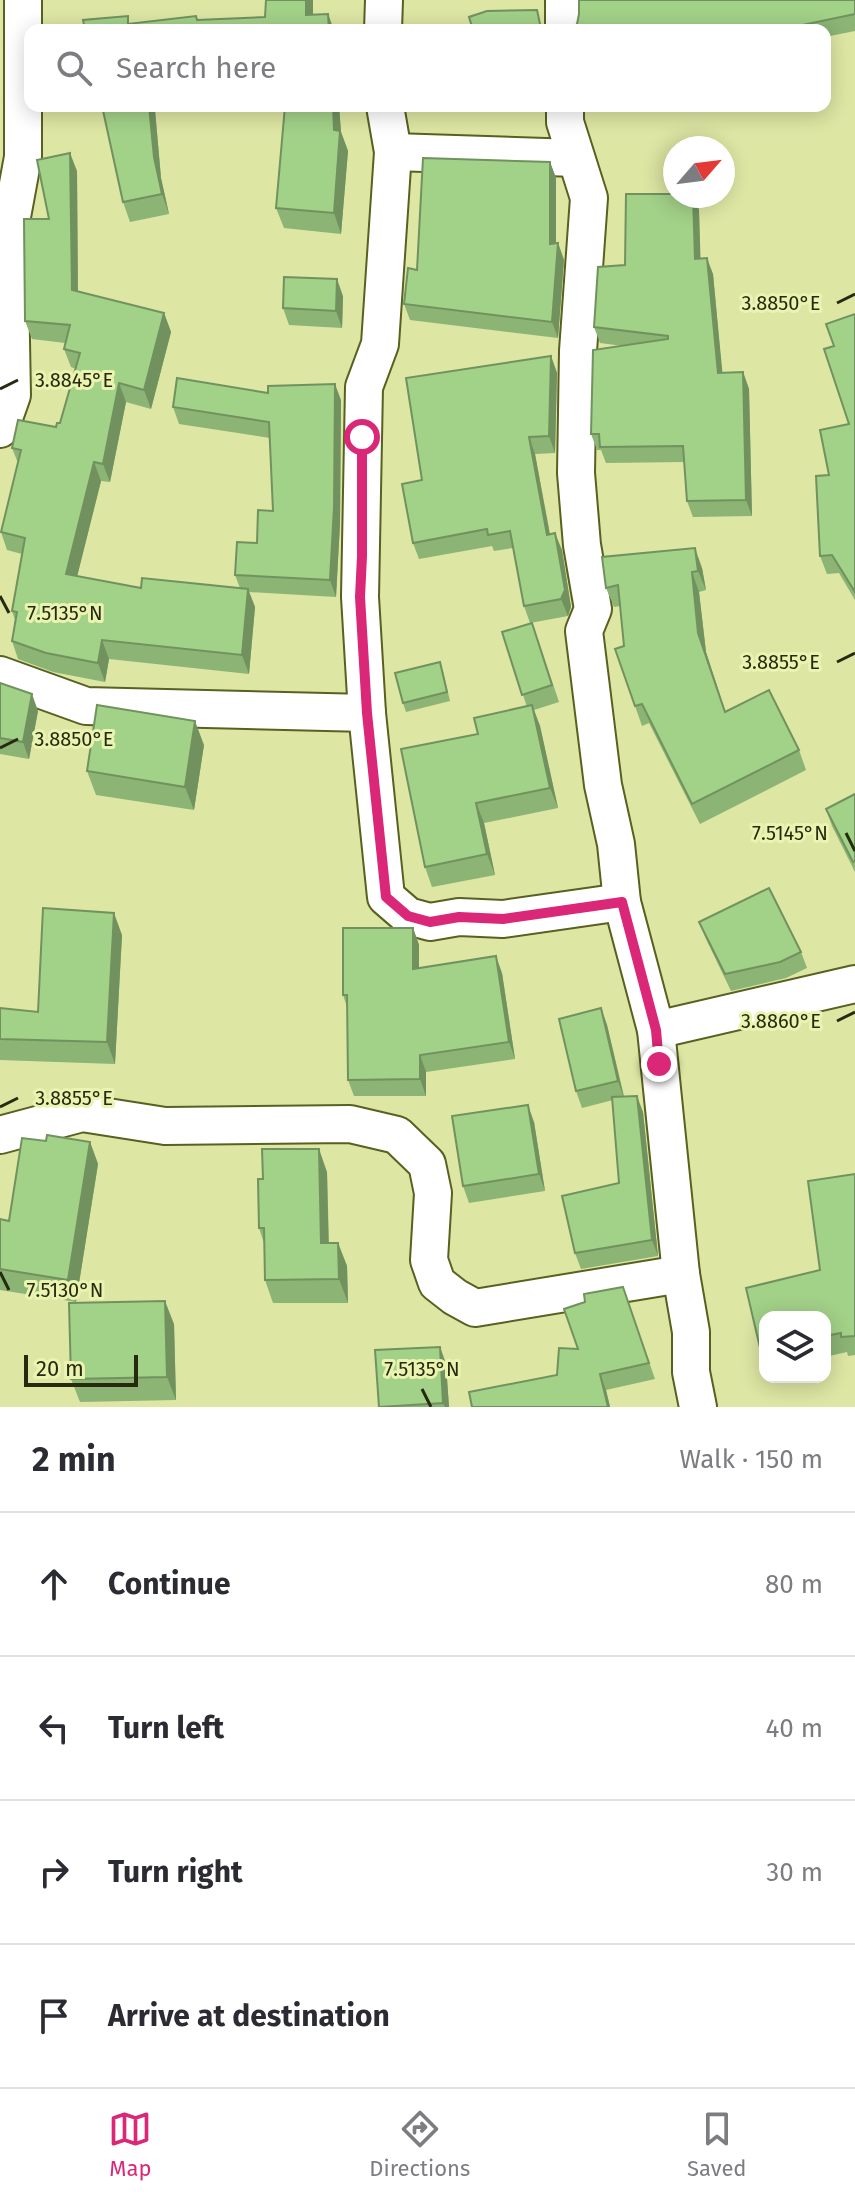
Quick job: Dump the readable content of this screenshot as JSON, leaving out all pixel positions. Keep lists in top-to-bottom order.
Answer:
{
  "scale_bar": "20 m",
  "north": "top right",
  "page": {
    "search": "Search here",
    "scale": "20 m",
    "heading": ["2 min", "Walk · 150 m"],
    "list": [
      ["Continue", "80 m"],
      ["Turn left", "40 m"],
      ["Turn right", "30 m"],
      "Arrive at destination"
    ],
    "nav": ["Map", "Directions", "Saved"]
  },
  "coordinates": [
    "3.8850°E",
    "3.8845°E",
    "7.5135°N",
    "3.8855°E",
    "7.5145°N",
    "3.8860°E",
    "7.5130°N"
  ]
}
